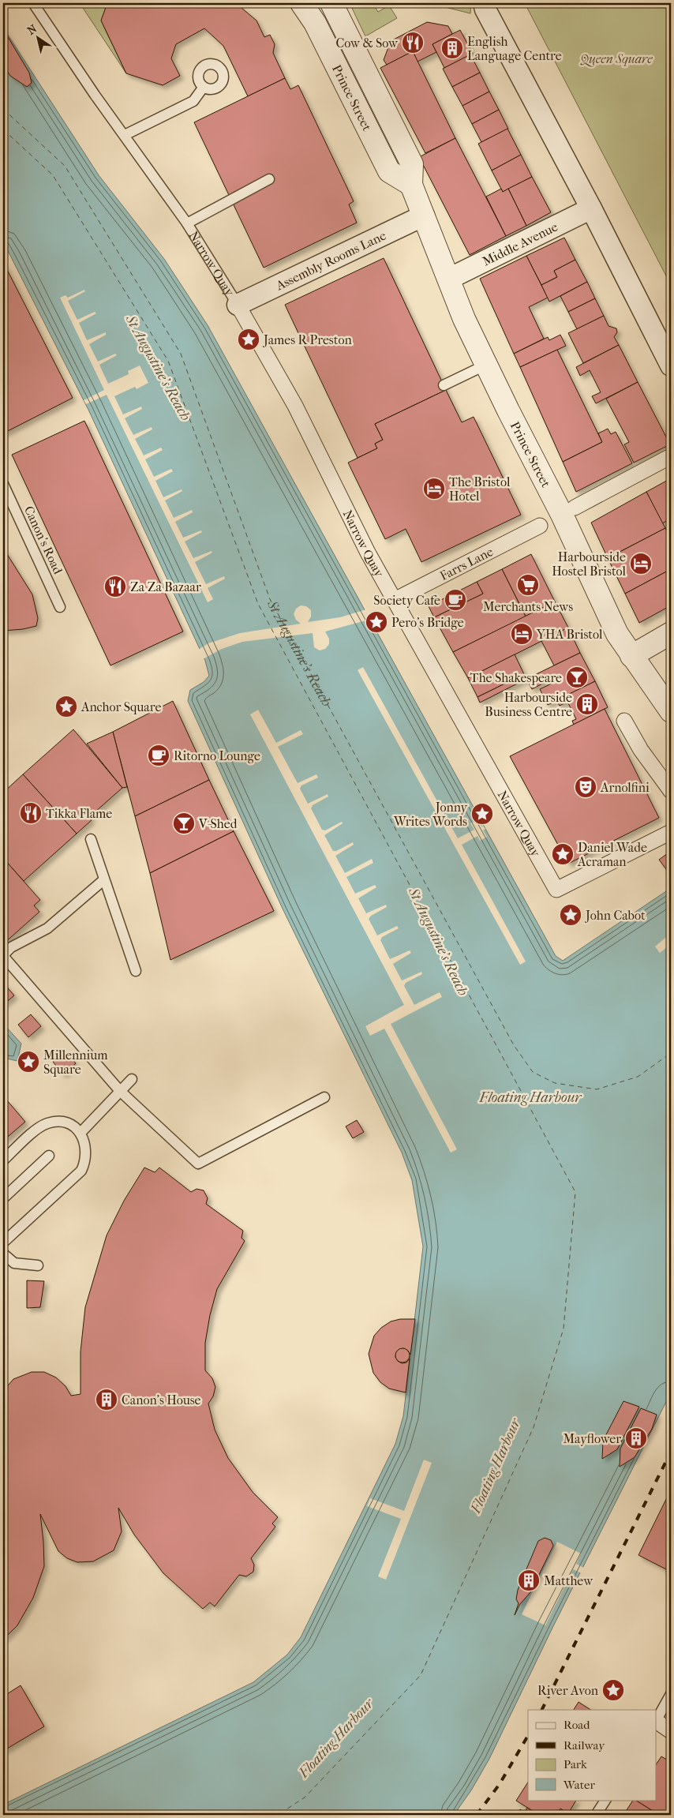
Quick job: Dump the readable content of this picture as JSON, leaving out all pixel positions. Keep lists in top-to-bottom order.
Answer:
{
  "streets": {
    "street": [
      "Prince Street",
      "Middle Avenue",
      "Assembly Rooms Lane",
      "Narrow Quay",
      "Farrs Lane"
    ],
    "lane": ["Canon's Road"]
  },
  "crossings": [
    ["Prince Street", "Middle Avenue"],
    ["Prince Street", "Assembly Rooms Lane"],
    ["Assembly Rooms Lane", "Narrow Quay"],
    ["Narrow Quay", "Farrs Lane"]
  ],
  "water": ["St Augustine's Reach", "Floating Harbour"],
  "parks": ["Queen Square"],
  "places": {
    "restaurant": ["Cow & Sow", "Za Za Bazaar", "Tikka Flame"],
    "building": [
      "English Language Centre",
      "Harbourside Business Centre",
      "Canon's House",
      "Mayflower",
      "Matthew"
    ],
    "place": [
      "James R Preston",
      "Pero's Bridge",
      "Anchor Square",
      "Jonny Writes Words",
      "Daniel Wade Acraman",
      "John Cabot",
      "Millennium Square",
      "River Avon"
    ],
    "hotel": ["The Bristol Hotel", "Harbourside Hostel Bristol", "YHA Bristol"],
    "supermarket": ["Merchants News"],
    "cafe": ["Society Cafe", "Ritorno Lounge"],
    "bar": ["The Shakespeare", "V-Shed"],
    "theatre": ["Arnolfini"]
  },
  "legend": [
    "Road",
    "Railway",
    "Park",
    "Water"
  ],
  "north": "top left"
}
